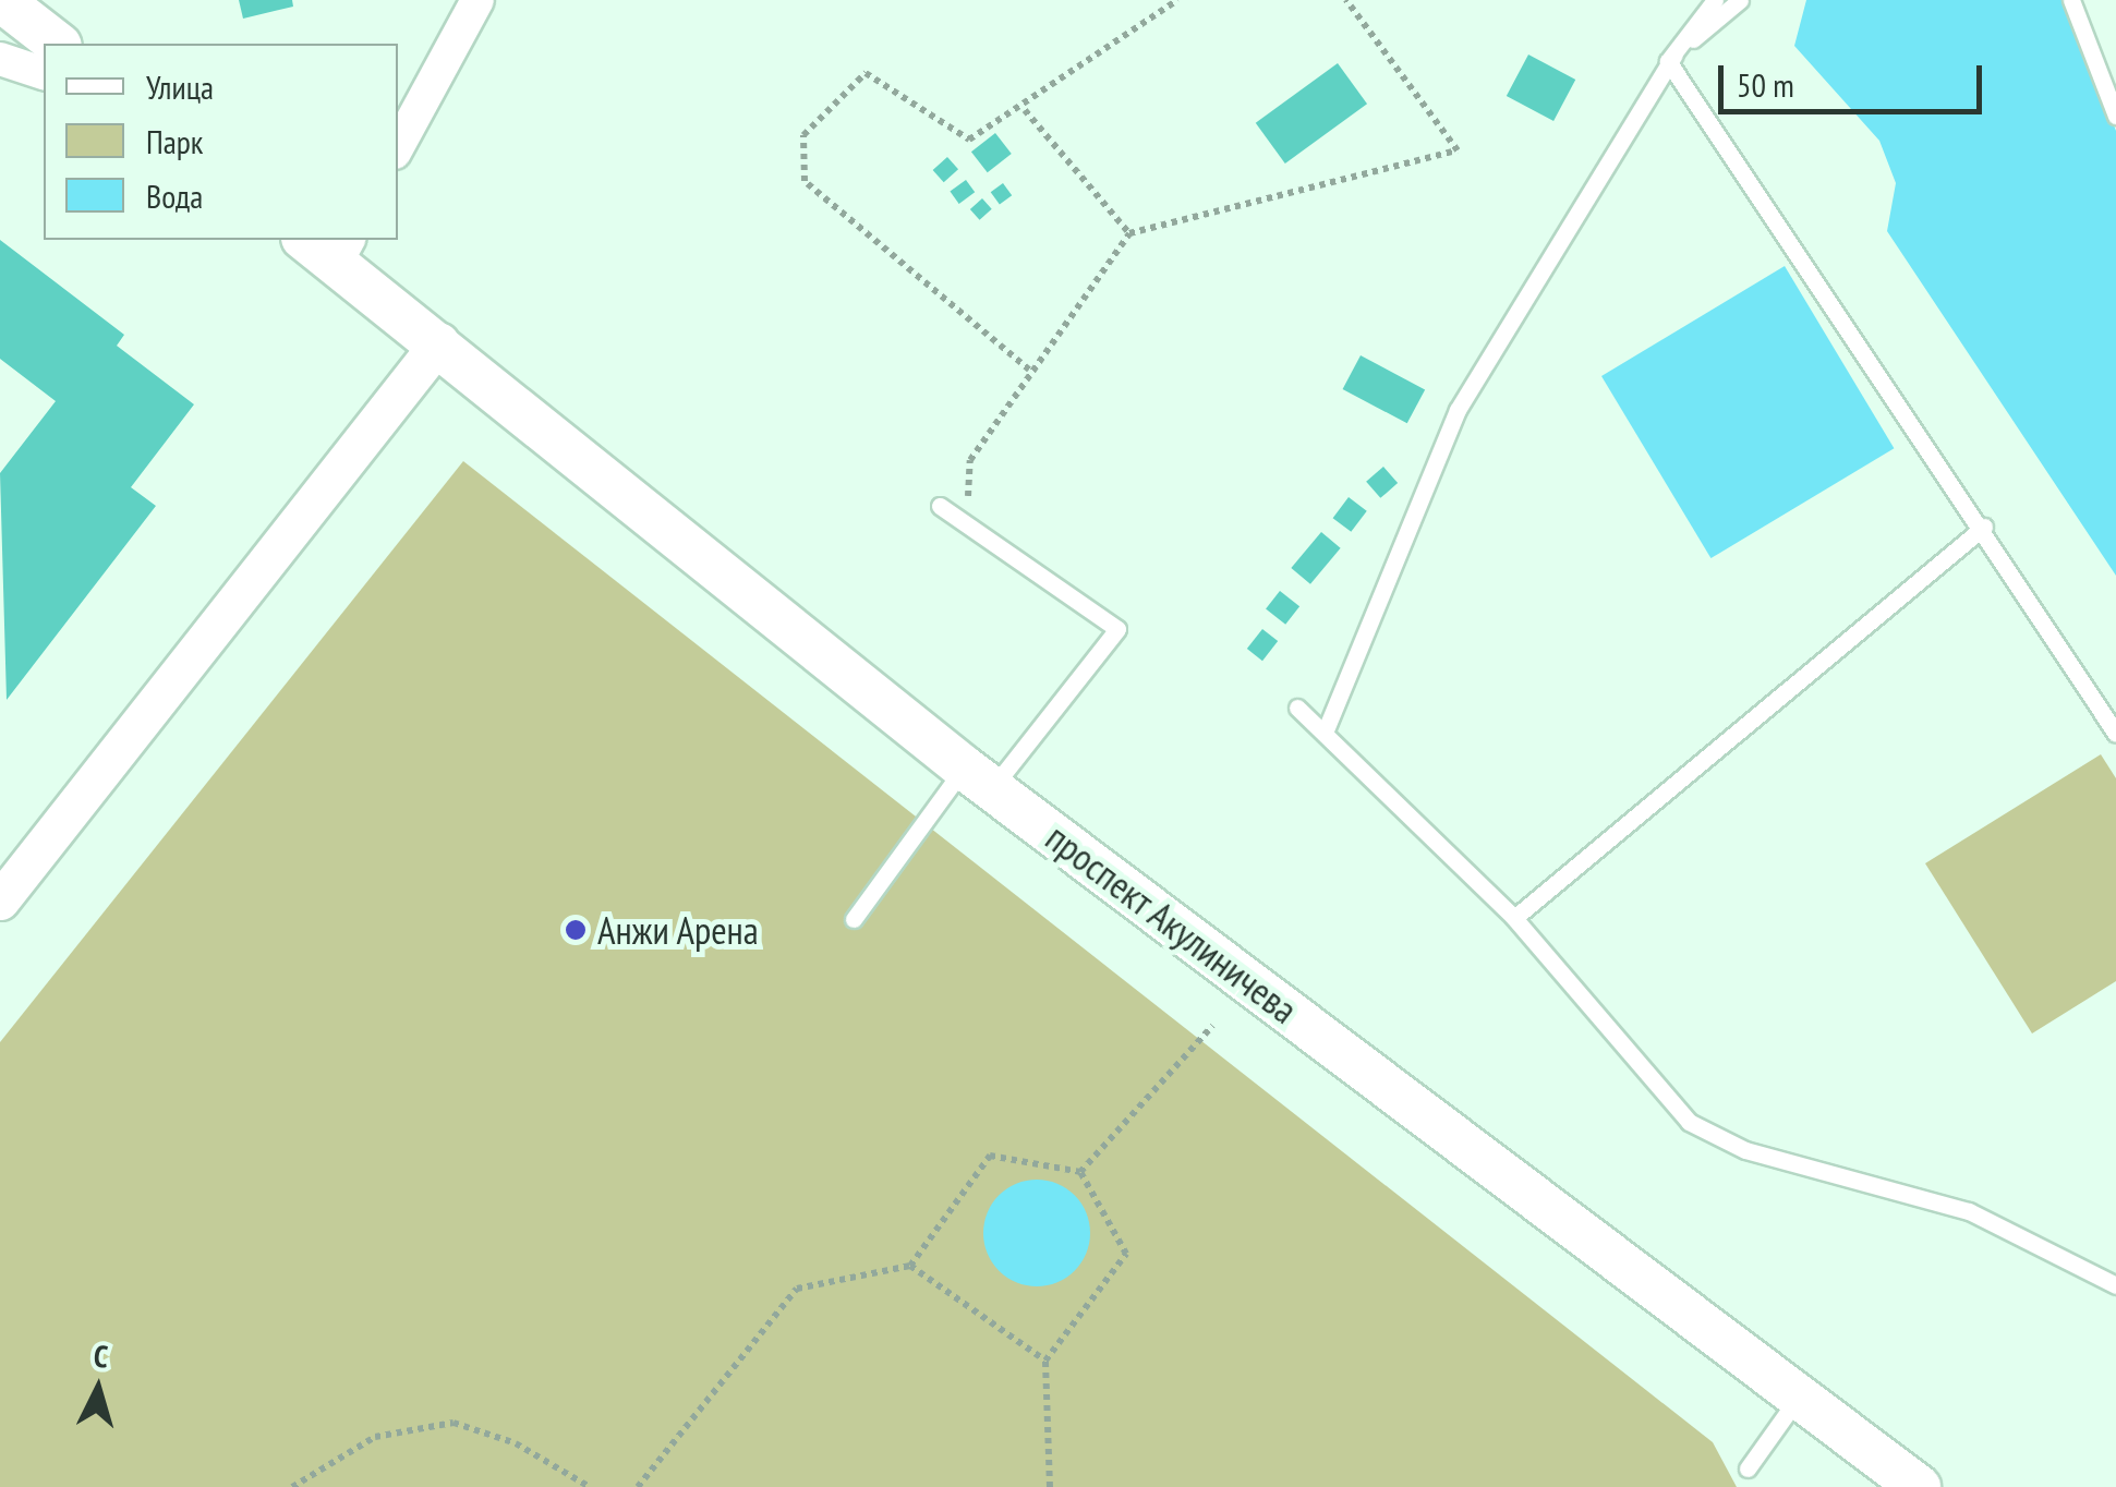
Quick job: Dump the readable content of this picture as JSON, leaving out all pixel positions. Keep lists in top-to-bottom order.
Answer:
{
  "streets": {
    "main road": ["проспект Акулиничева"]
  },
  "places": ["Анжи Арена"],
  "legend": ["Улица", "Парк", "Вода"],
  "scale_bar": "50 m",
  "north": "top"
}
